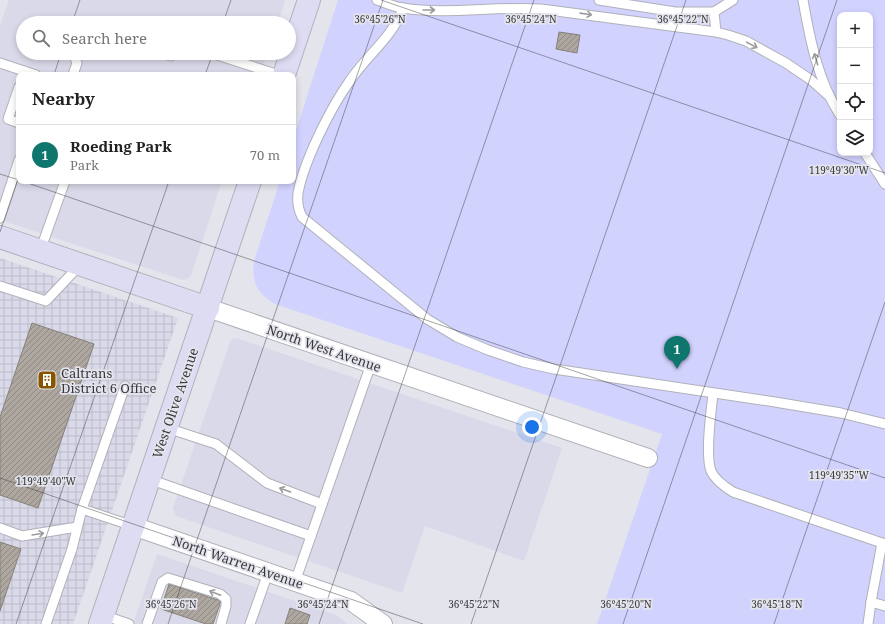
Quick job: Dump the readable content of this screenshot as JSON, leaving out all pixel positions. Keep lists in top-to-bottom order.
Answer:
{
  "streets": {
    "main road": ["North West Avenue", "West Olive Avenue"],
    "street": ["North Warren Avenue"]
  },
  "crossings": [
    ["North West Avenue", "West Olive Avenue"],
    ["West Olive Avenue", "North Warren Avenue"]
  ],
  "places": {
    "building": ["Caltrans District 6 Office"]
  },
  "page": {
    "map_buttons": ["+", "−"],
    "search": "Search here",
    "heading": "Nearby",
    "list": [
      {
        "mark": "1",
        "name": "Roeding Park",
        "note": "Park",
        "value": "70 m"
      }
    ],
    "pins": "1"
  },
  "coordinates": [
    "36°45'26\"N",
    "36°45'24\"N",
    "36°45'22\"N",
    "119°49'30\"W",
    "119°49'35\"W",
    "119°49'40\"W",
    "36°45'20\"N",
    "36°45'18\"N"
  ]
}
